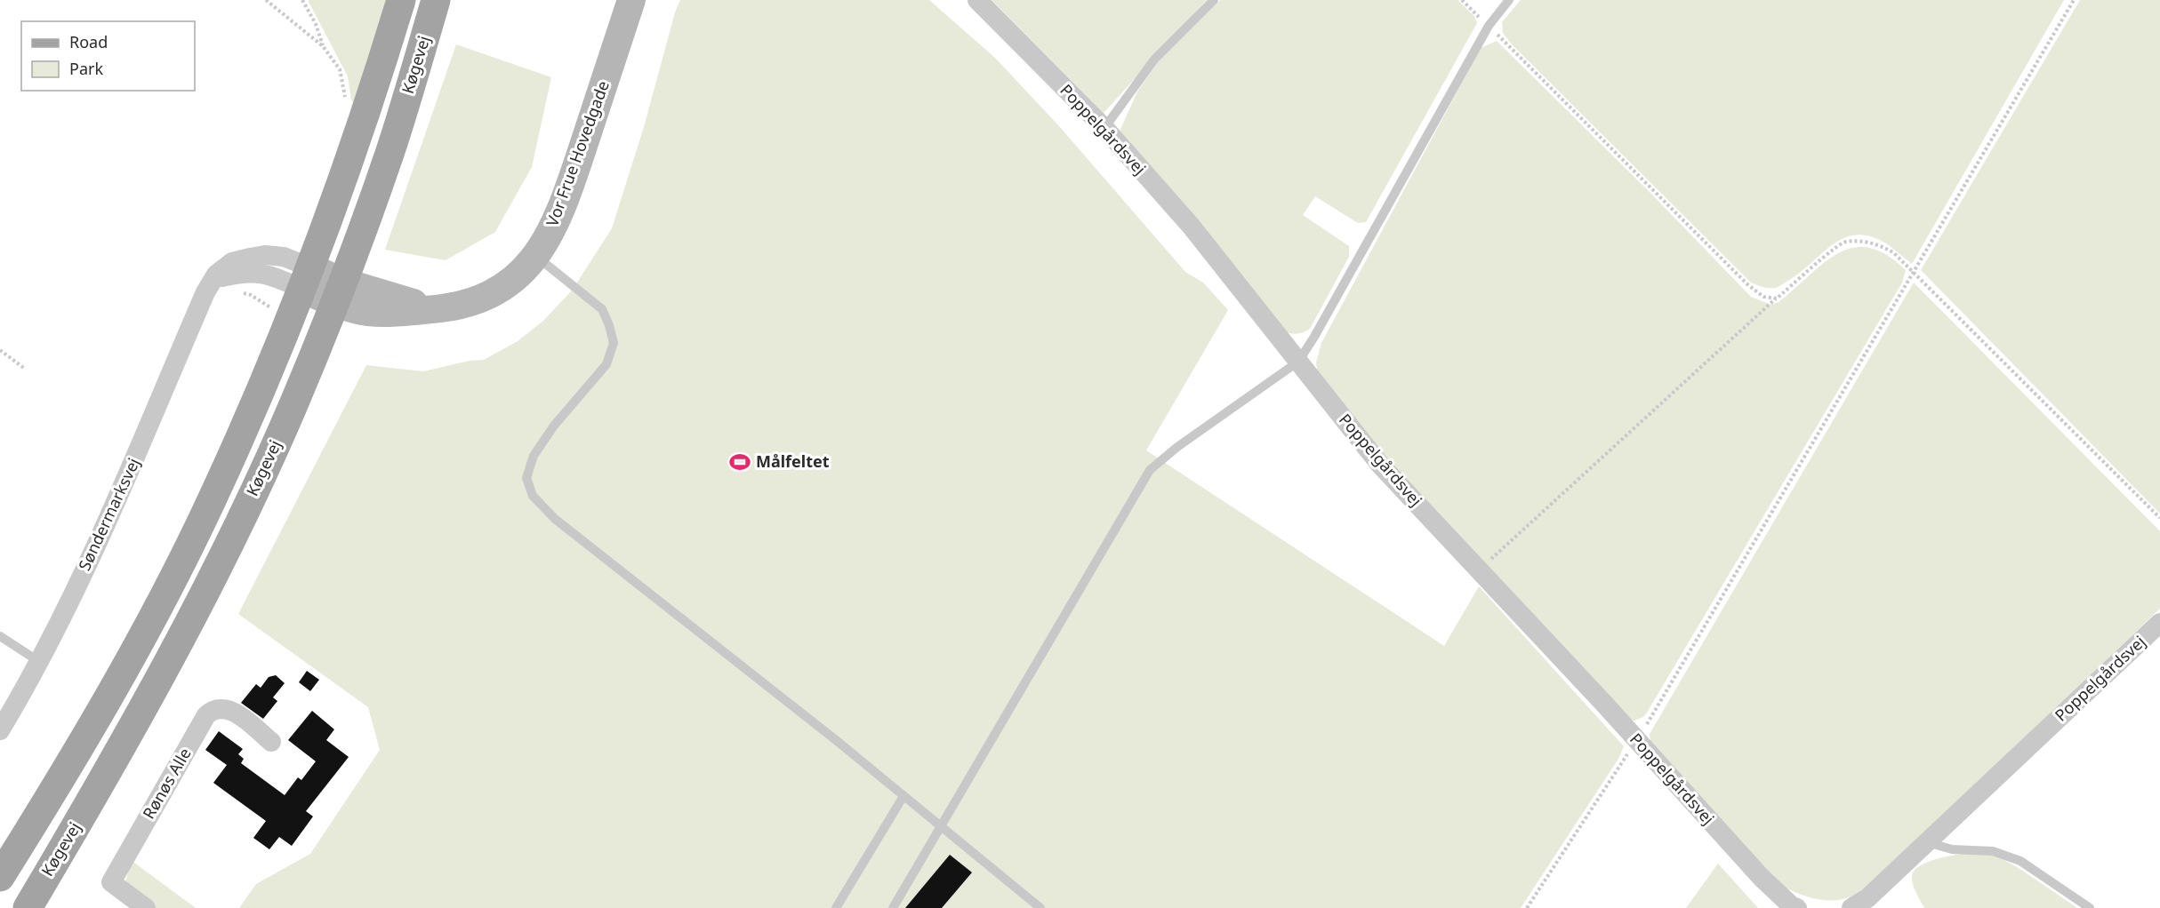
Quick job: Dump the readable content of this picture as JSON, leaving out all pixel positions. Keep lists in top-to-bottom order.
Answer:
{
  "streets": {
    "main road": ["Køgevej"],
    "street": [
      "Poppelgårdsvej",
      "Vor Frue Hovedgade",
      "Søndermarksvej",
      "Rønøs Alle"
    ]
  },
  "crossings": [
    ["Køgevej", "Vor Frue Hovedgade"],
    ["Køgevej", "Søndermarksvej"],
    ["Vor Frue Hovedgade", "Søndermarksvej"]
  ],
  "places": {
    "sports": ["Målfeltet"]
  },
  "legend": ["Road", "Park"]
}
